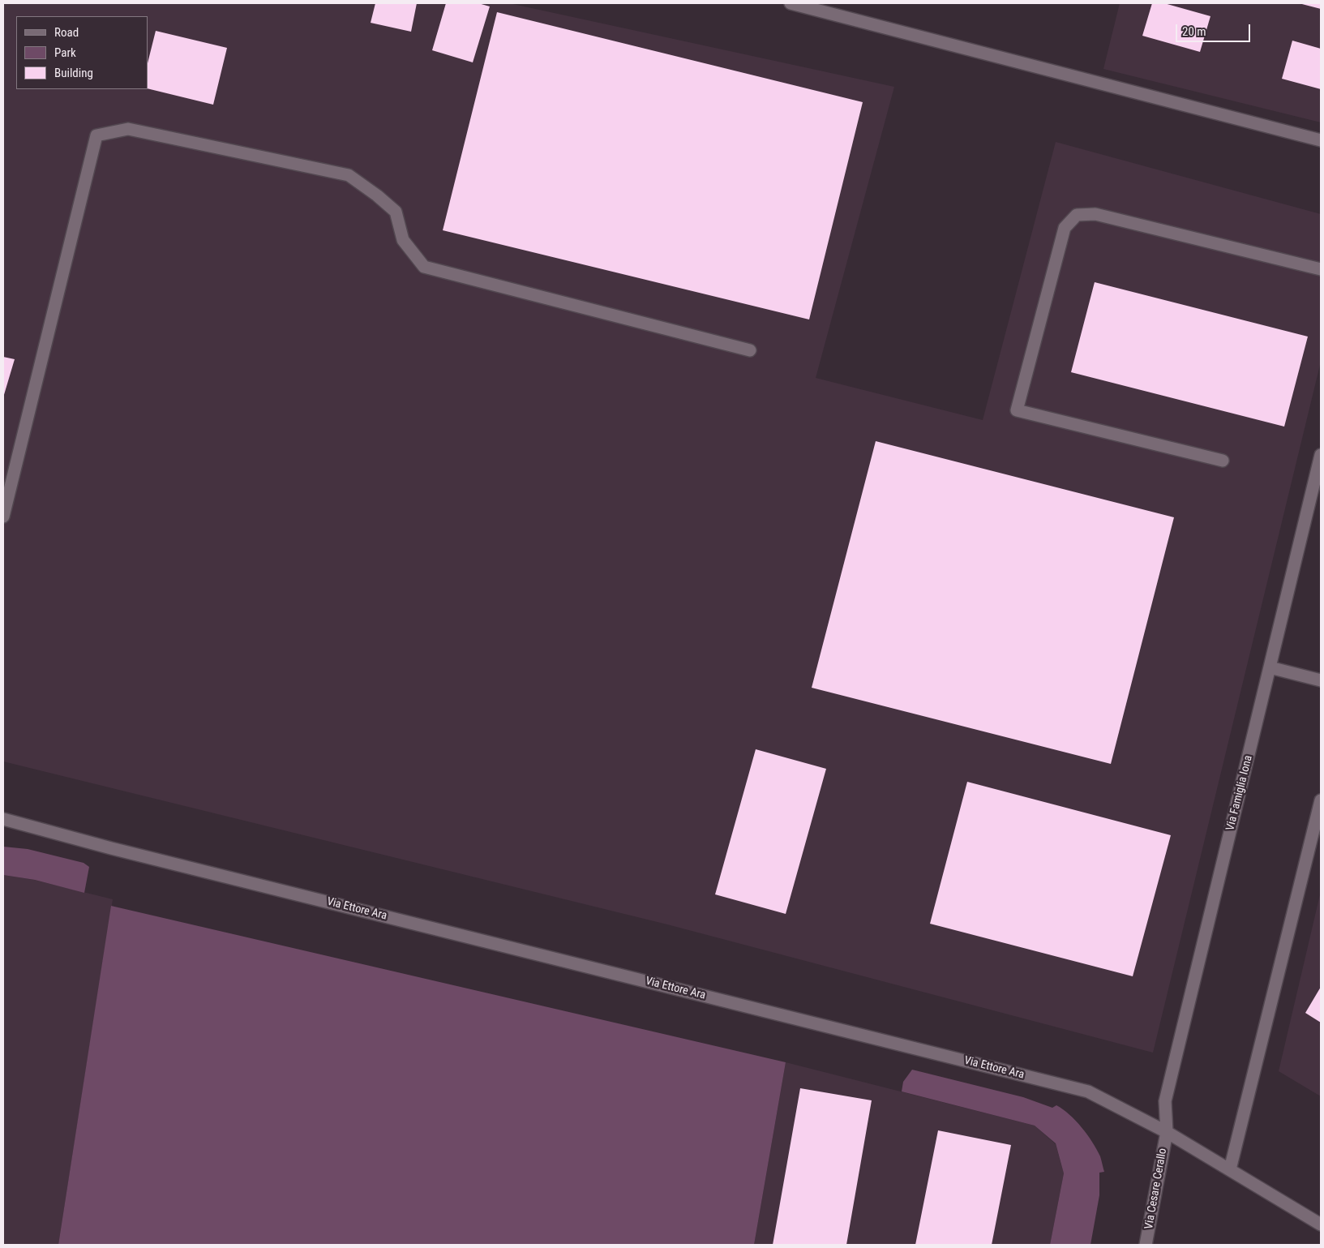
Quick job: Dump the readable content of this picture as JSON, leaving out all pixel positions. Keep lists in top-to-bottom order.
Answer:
{
  "streets": {
    "street": ["Via Famiglia Iona", "Via Ettore Ara", "Via Cesare Cerallo"]
  },
  "crossings": [
    ["Via Famiglia Iona", "Via Ettore Ara"],
    ["Via Famiglia Iona", "Via Cesare Cerallo"],
    ["Via Ettore Ara", "Via Cesare Cerallo"]
  ],
  "legend": ["Road", "Park", "Building"],
  "scale_bar": "20 m"
}
